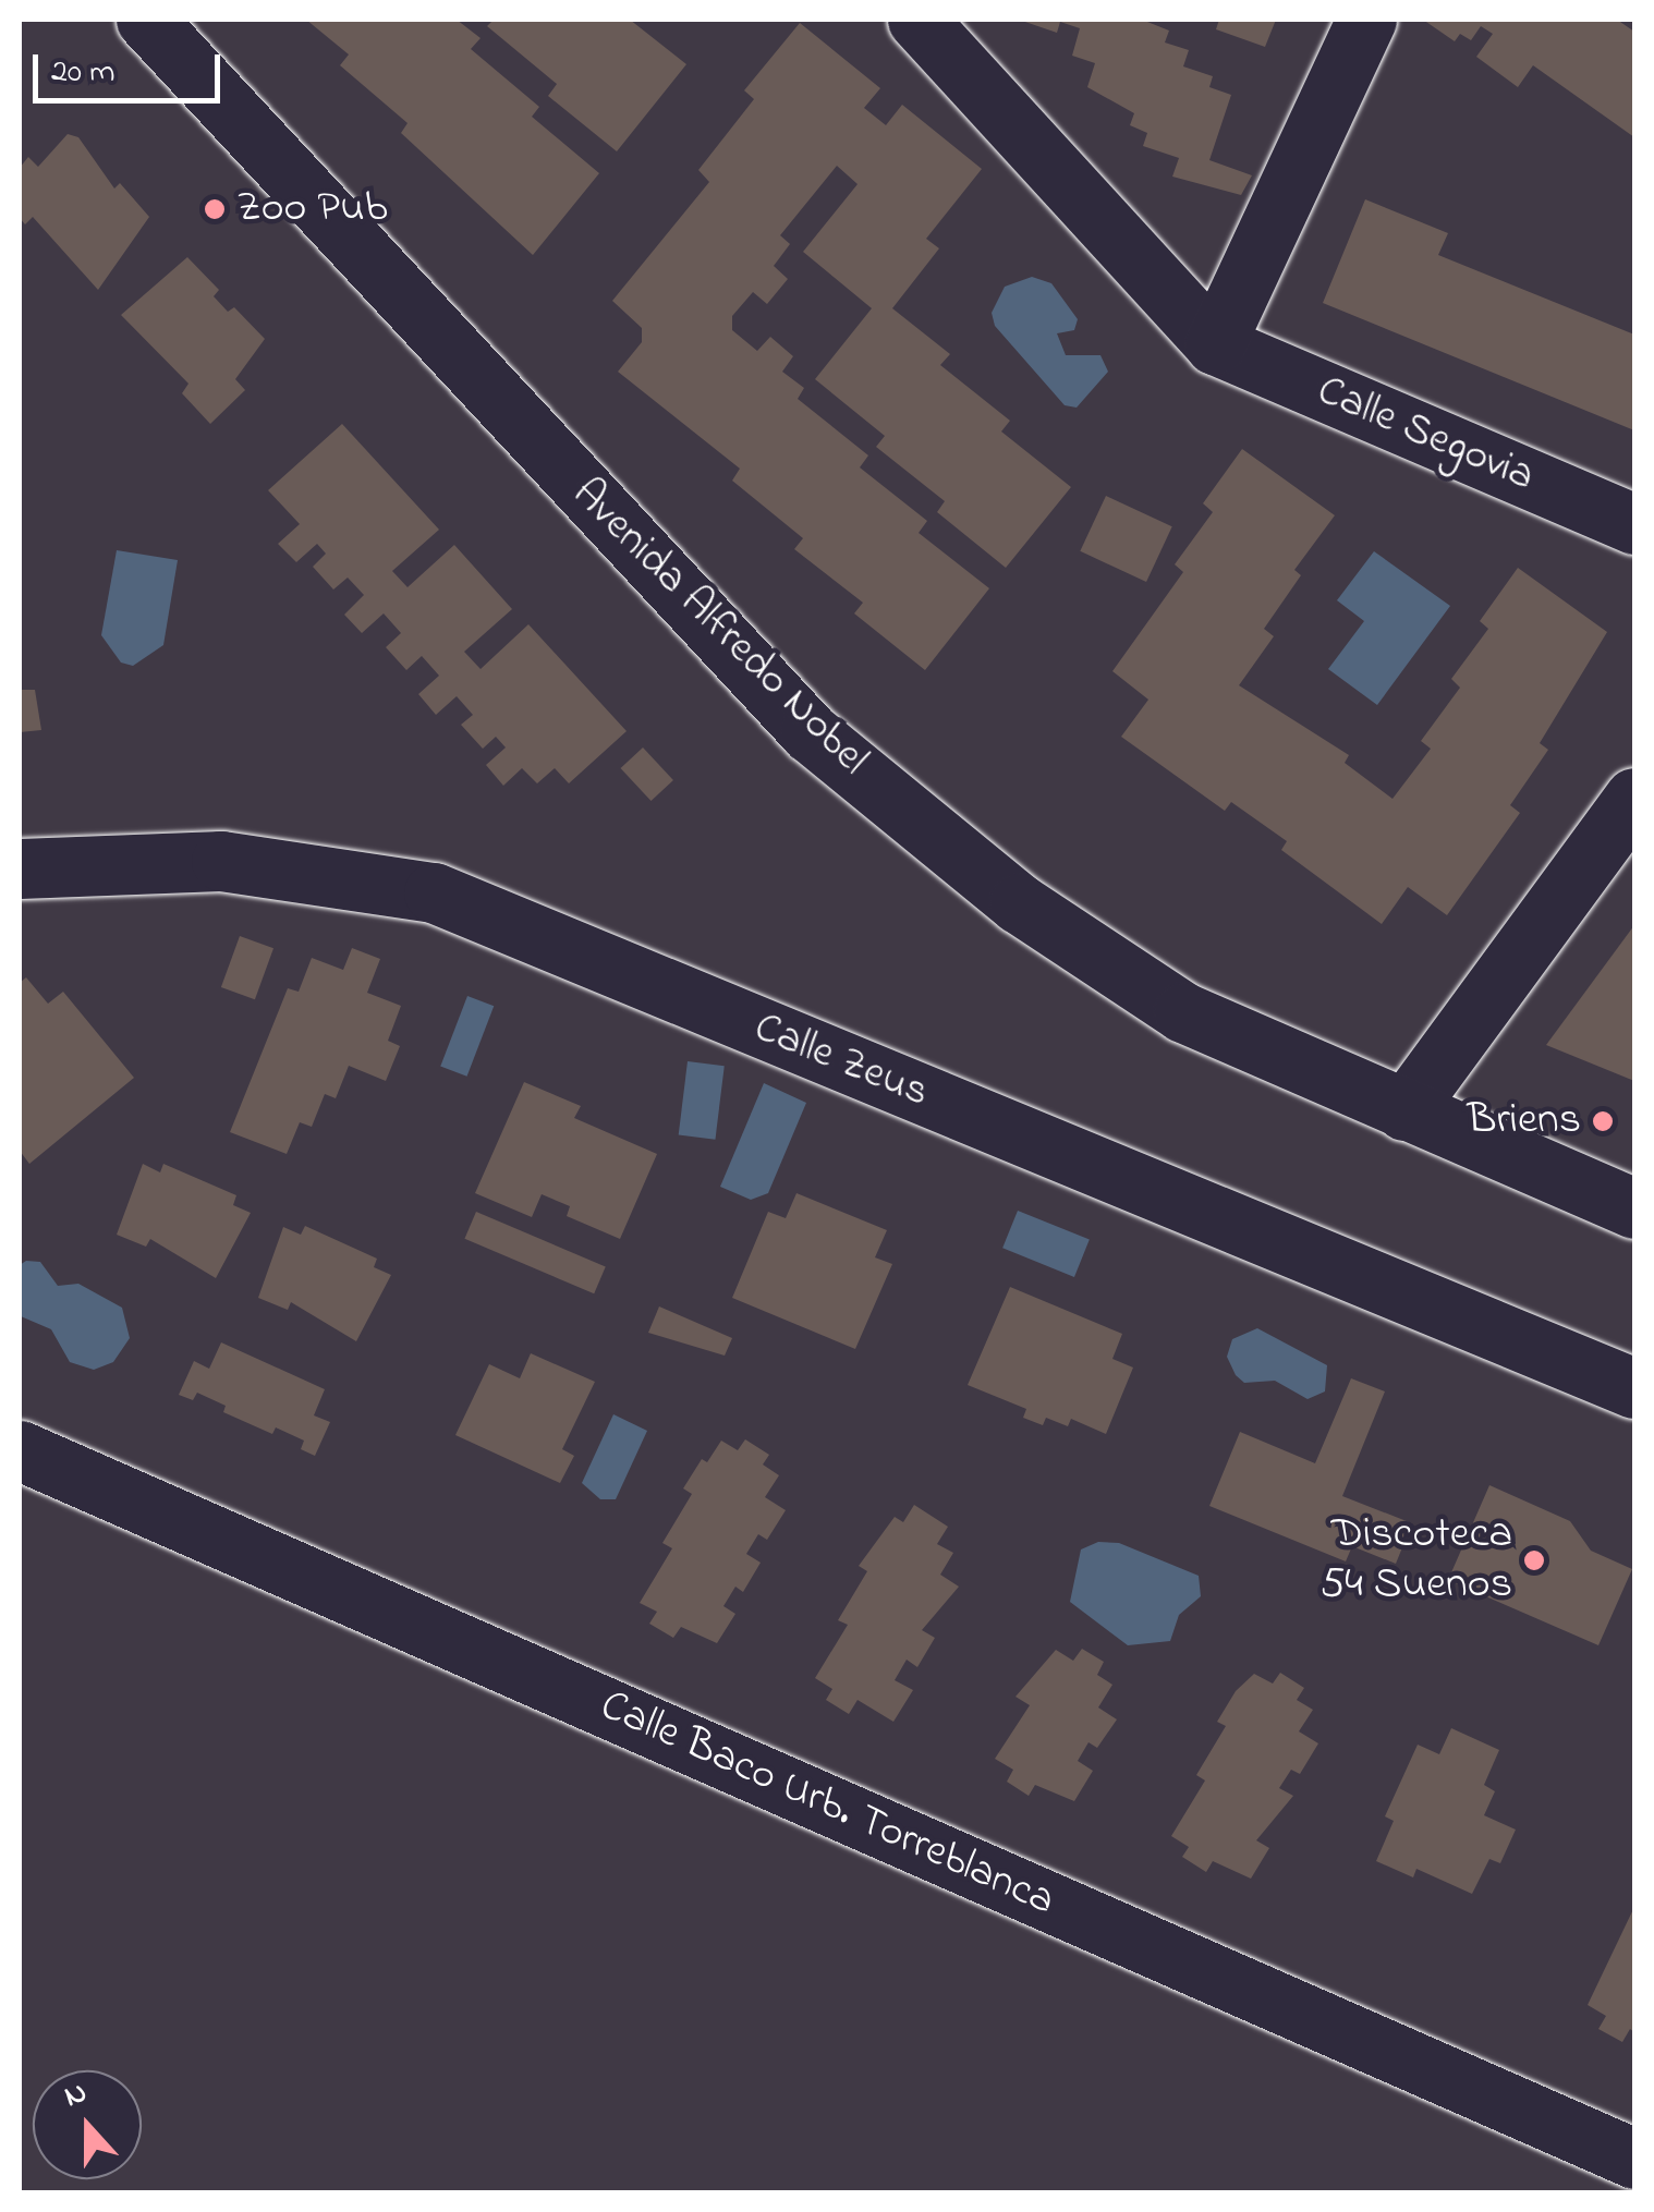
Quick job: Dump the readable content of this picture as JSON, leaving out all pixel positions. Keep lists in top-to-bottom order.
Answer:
{
  "streets": {
    "street": [
      "Calle Segovia",
      "Avenida Alfredo Nobel",
      "Calle Zeus",
      "Calle Baco Urb. Torreblanca"
    ]
  },
  "places": ["Zoo Pub", "Briens", "Discoteca 54 Suenos"],
  "scale_bar": "20 m",
  "north": "top"
}
